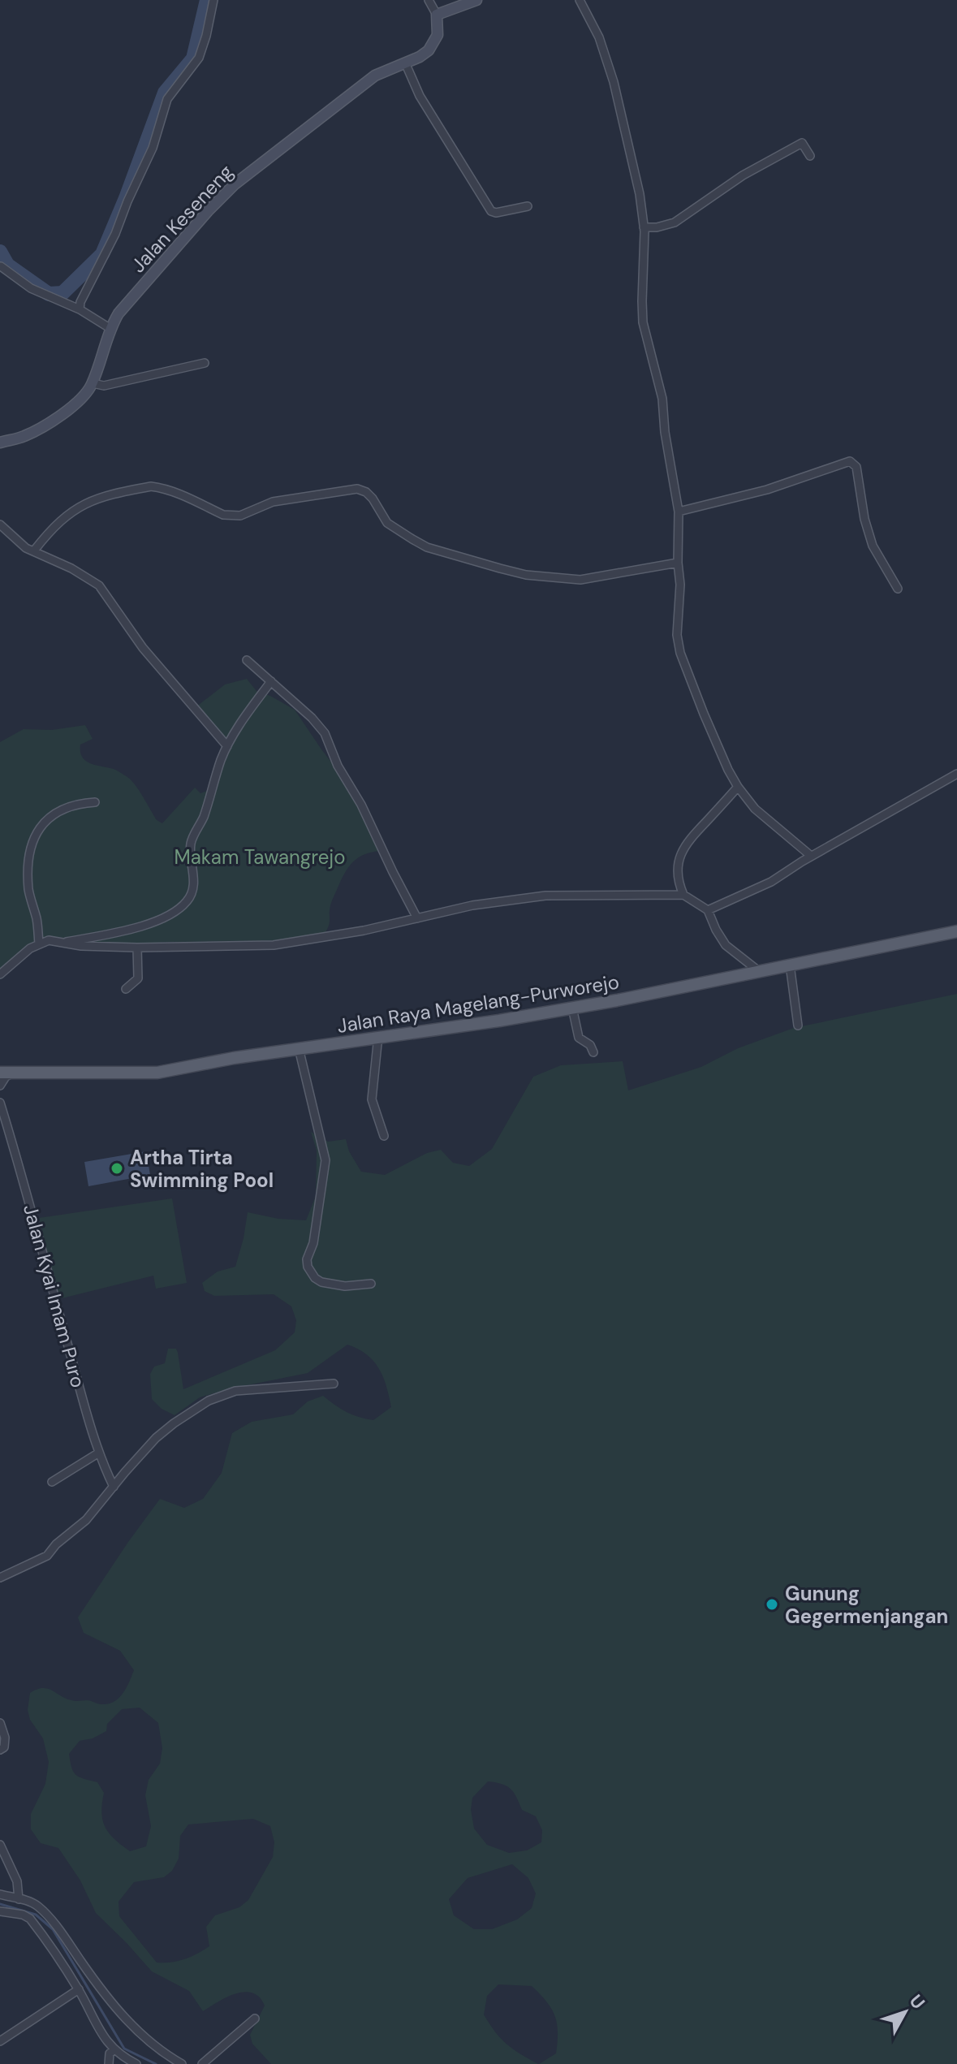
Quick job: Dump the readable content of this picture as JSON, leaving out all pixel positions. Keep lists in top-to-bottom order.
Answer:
{
  "streets": {
    "main road": ["Jalan Raya Magelang-Purworejo"],
    "street": ["Jalan Keseneng", "Jalan Kyai Imam Puro"]
  },
  "parks": ["Makam Tawangrejo"],
  "places": ["Artha Tirta Swimming Pool", "Gunung Gegermenjangan"],
  "north": "top right"
}
